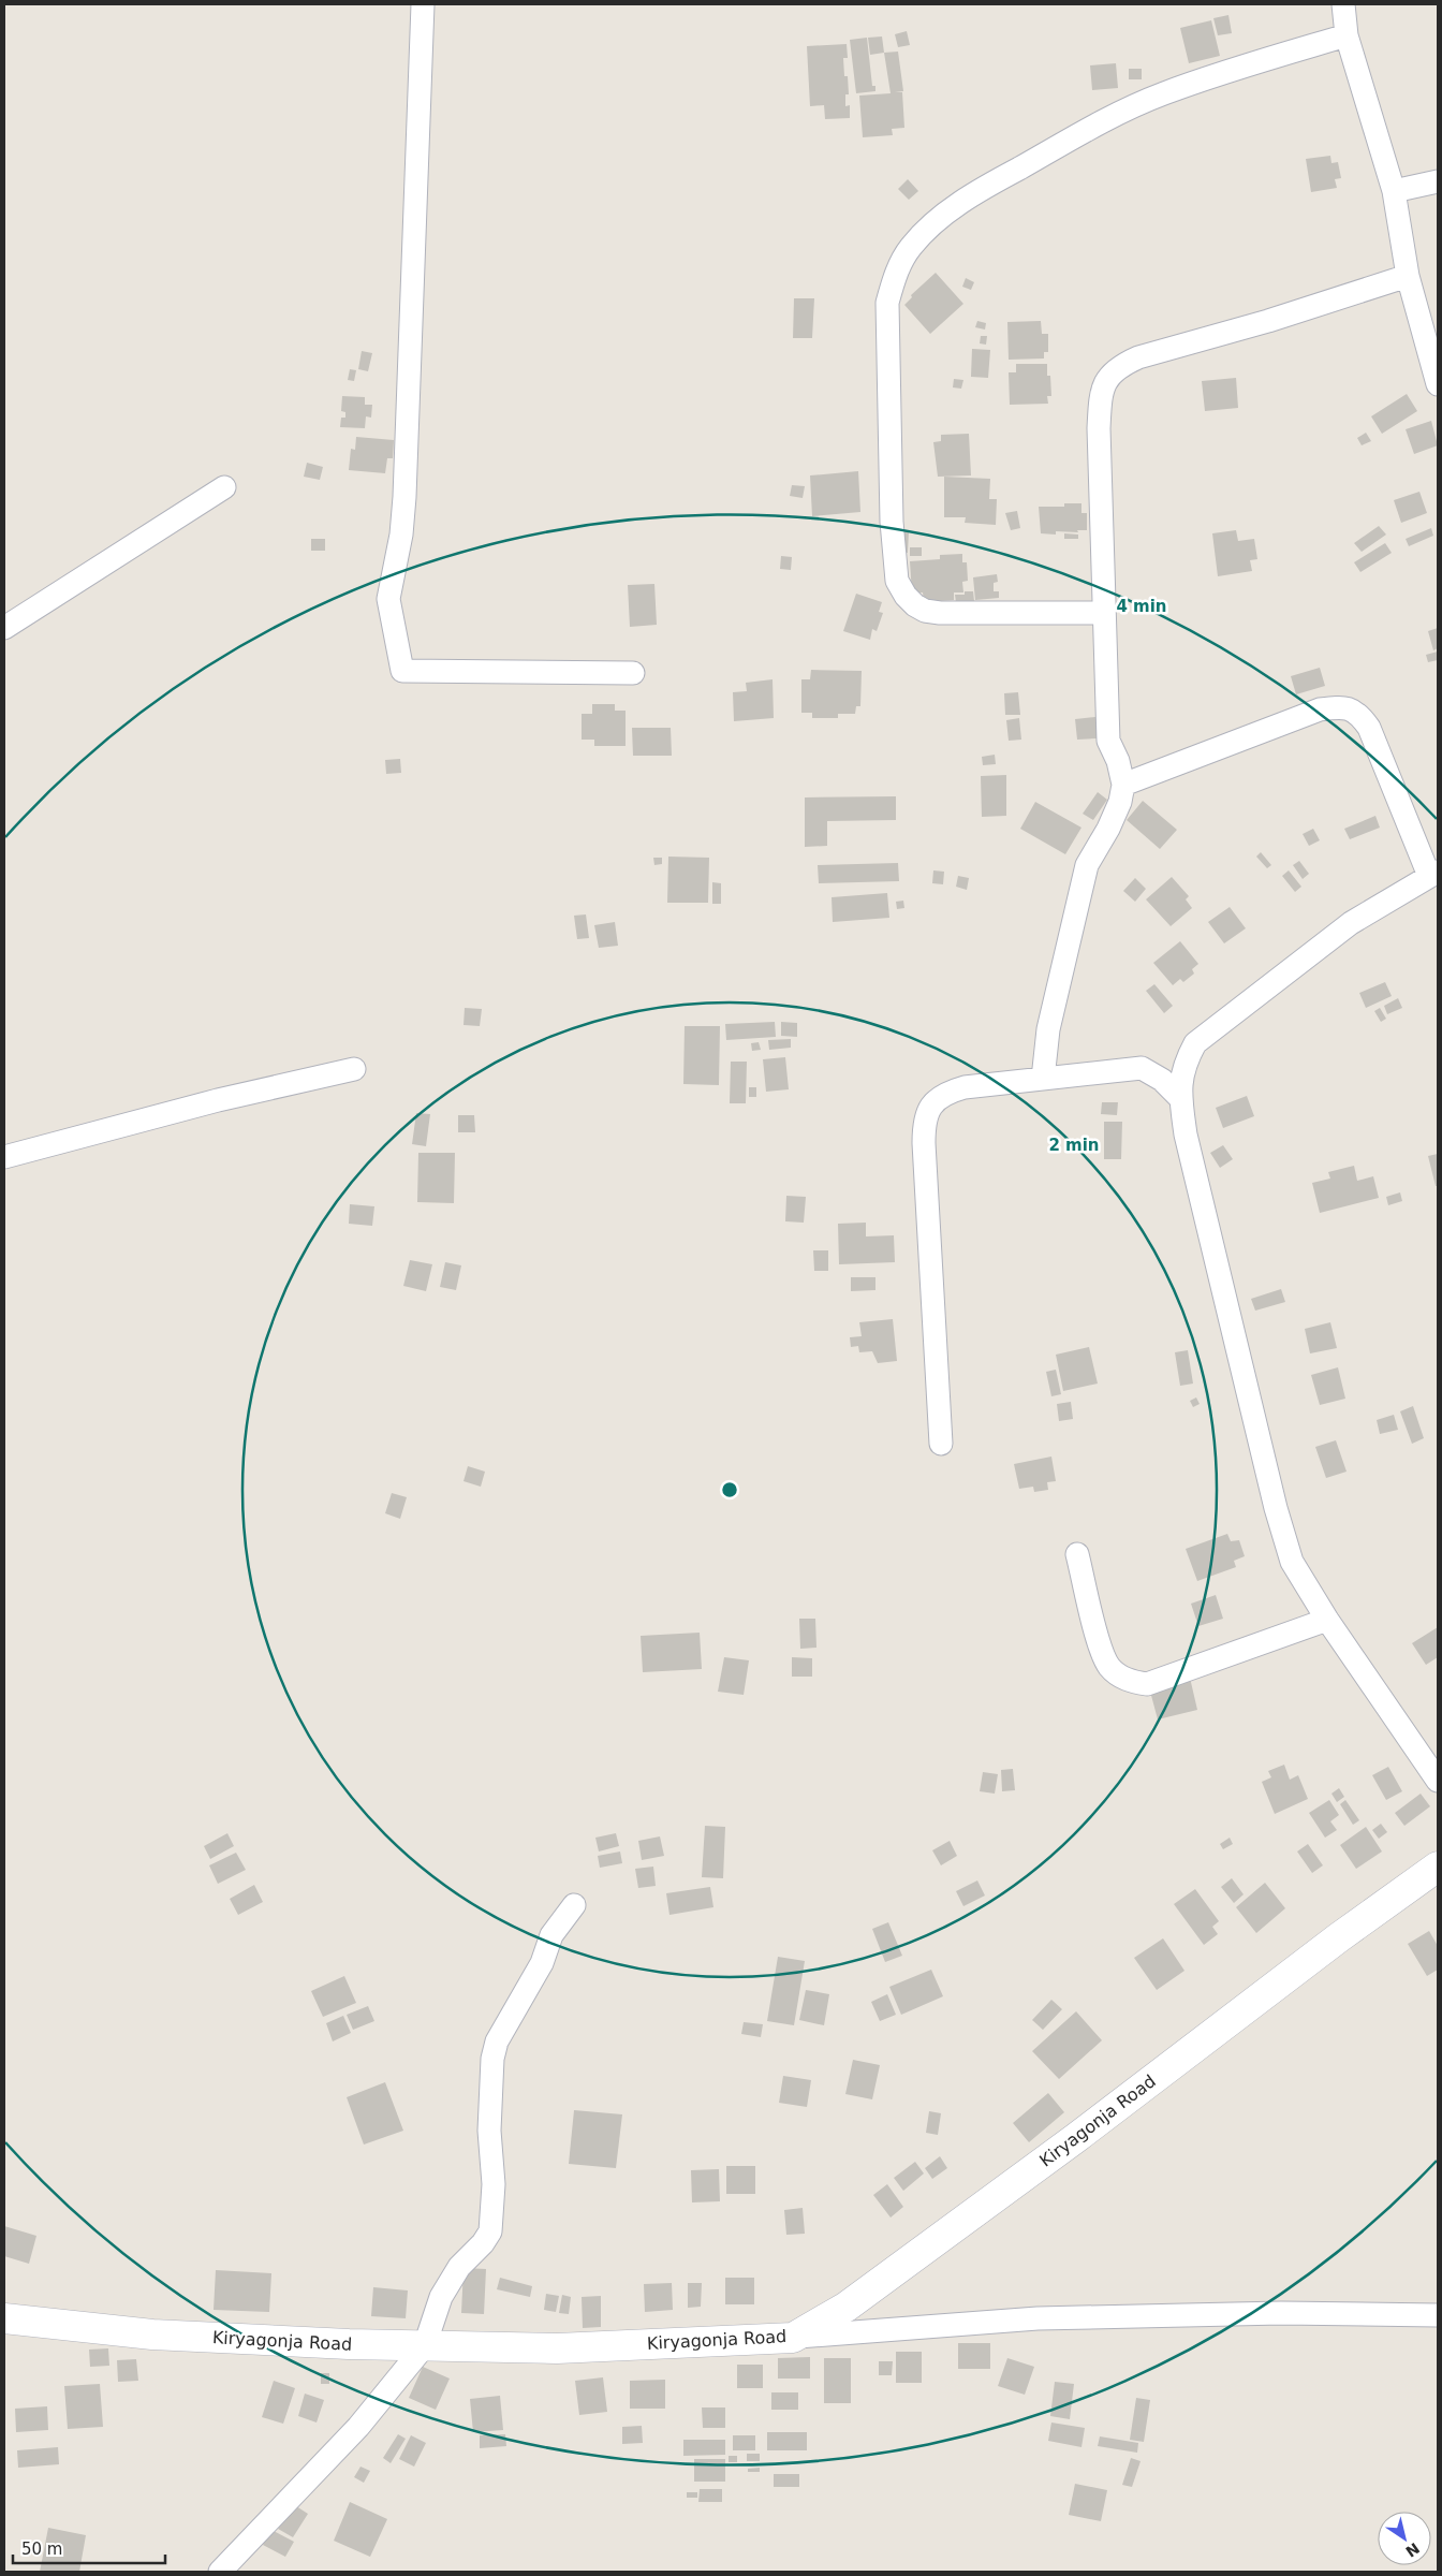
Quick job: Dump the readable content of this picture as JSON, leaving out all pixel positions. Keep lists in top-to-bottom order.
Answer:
{
  "streets": {
    "street": ["Kiryagonja Road"]
  },
  "scale_bar": "50 m",
  "north": "bottom right",
  "rings": ["4 min", "2 min"]
}
